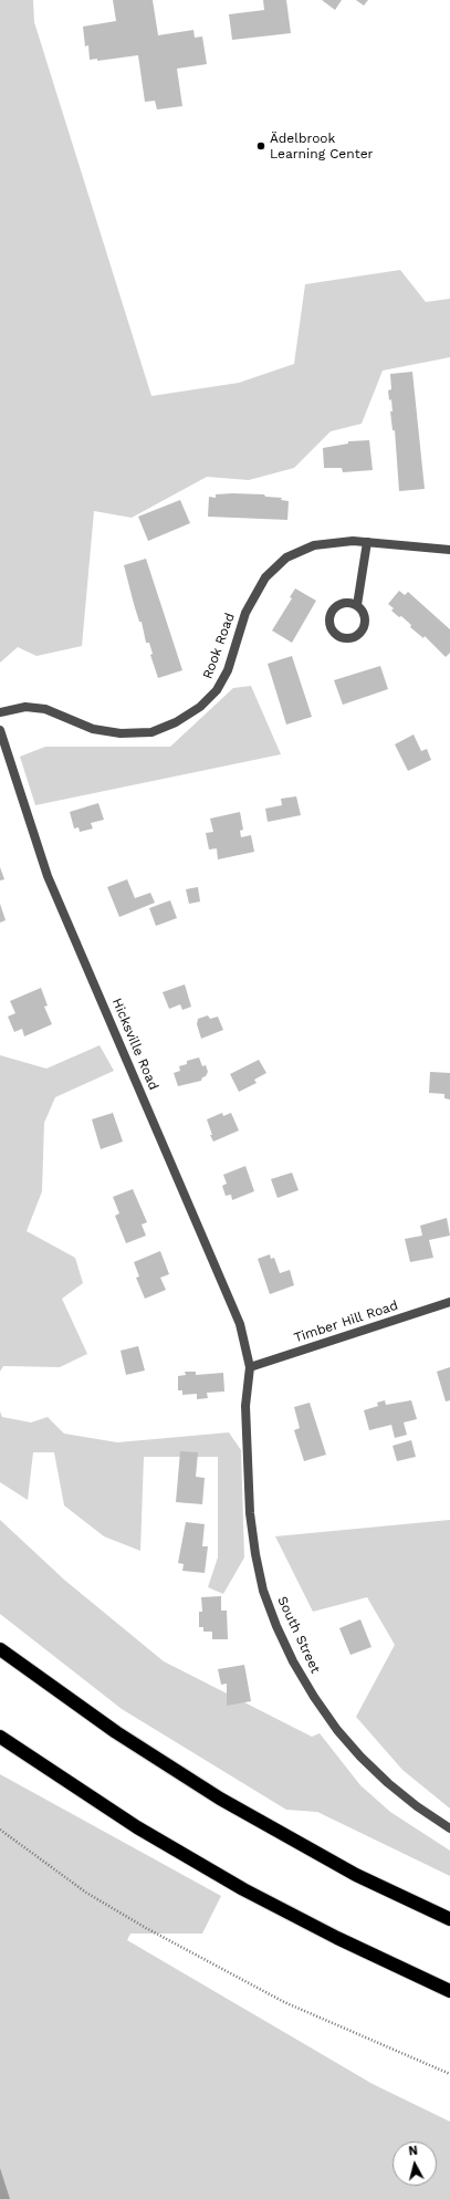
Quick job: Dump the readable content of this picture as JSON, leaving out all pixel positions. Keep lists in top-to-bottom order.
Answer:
{
  "streets": {
    "street": [
      "Rook Road",
      "Hicksville Road",
      "Timber Hill Road",
      "South Street"
    ]
  },
  "crossings": [
    ["Hicksville Road", "Timber Hill Road"],
    ["Hicksville Road", "South Street"],
    ["Timber Hill Road", "South Street"]
  ],
  "places": ["Ädelbrook Learning Center"],
  "north": "top"
}
